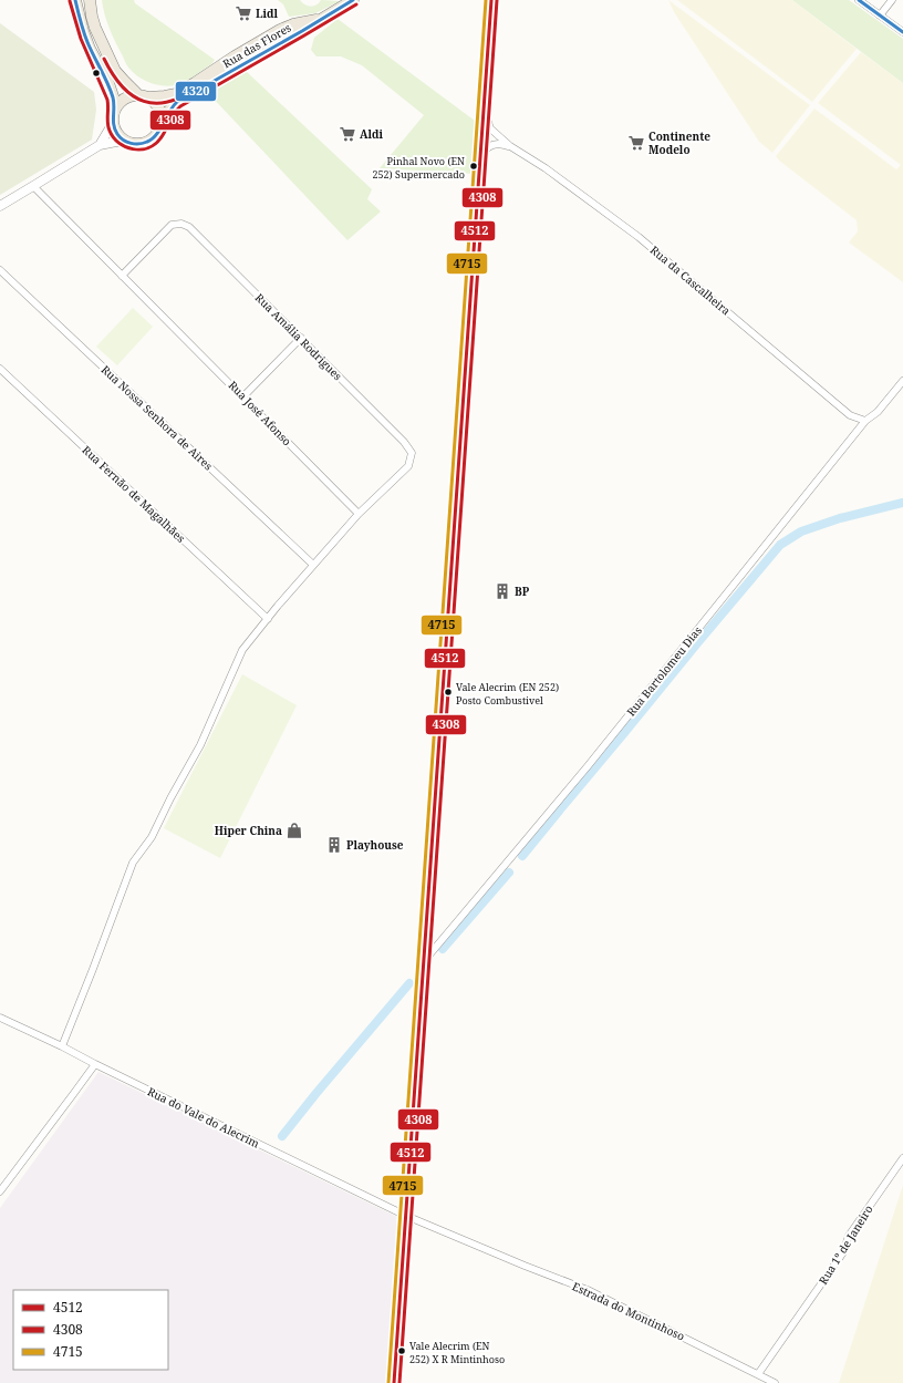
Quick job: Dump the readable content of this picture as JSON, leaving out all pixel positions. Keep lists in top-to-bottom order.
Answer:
{
  "streets": {
    "main road": ["Rua das Flores"],
    "street": [
      "Rua da Cascalheira",
      "Rua Amália Rodrigues",
      "Rua José Afonso",
      "Rua Nossa Senhora de Aires",
      "Rua Fernão de Magalhães",
      "Rua Bartolomeu Dias",
      "Rua do Vale do Alecrim",
      "Rua 1º de Janeiro",
      "Estrada do Montinhoso"
    ]
  },
  "crossings": [
    ["Rua da Cascalheira", "Rua Bartolomeu Dias"],
    ["Rua Amália Rodrigues", "Rua José Afonso"],
    ["Rua do Vale do Alecrim", "Estrada do Montinhoso"],
    ["Rua 1º de Janeiro", "Estrada do Montinhoso"]
  ],
  "places": {
    "supermarket": ["Lidl", "Aldi", "Continente Modelo"],
    "other": ["Pinhal Novo (EN 252) Supermercado", "Vale Alecrim (EN 252) Posto Combustivel", "Vale Alecrim (EN 252) X R Mintinhoso"],
    "building": ["BP", "Playhouse"],
    "shop": ["Hiper China"]
  },
  "lines": [
    "transit line 4512",
    "transit line 4308",
    "transit line 4715",
    "transit line 4320"
  ],
  "legend": ["4512", "4308", "4715"]
}
